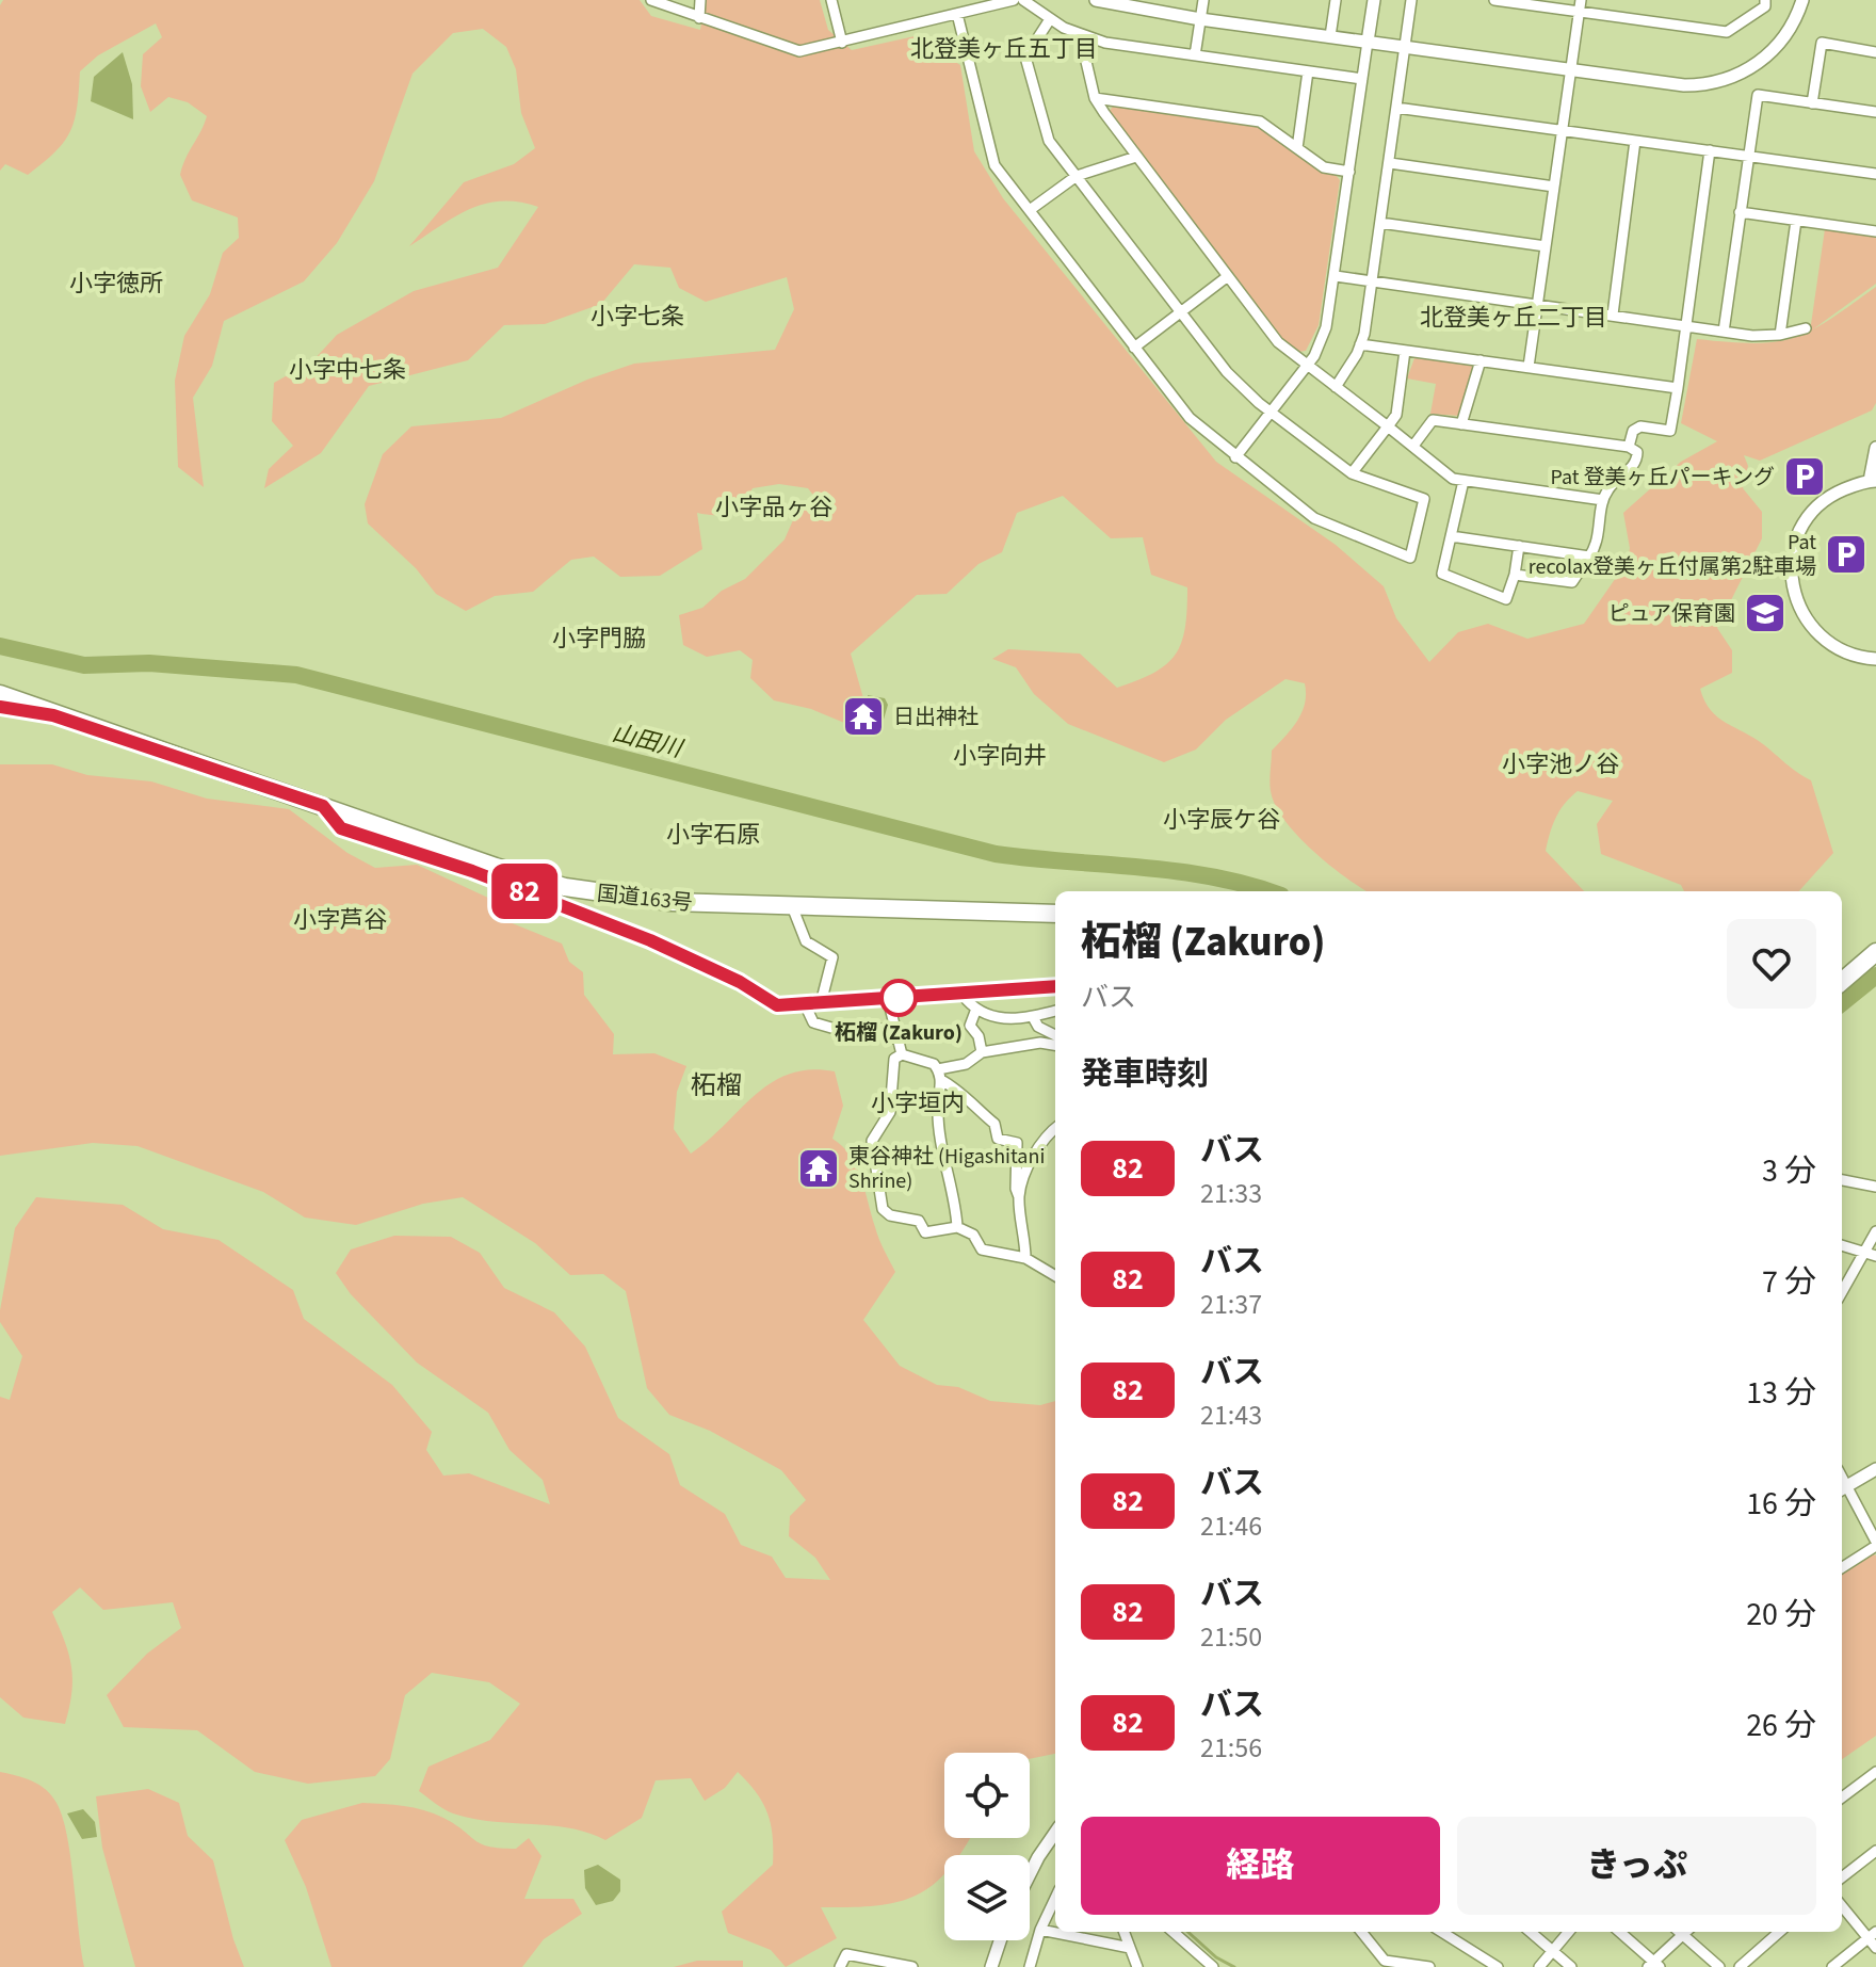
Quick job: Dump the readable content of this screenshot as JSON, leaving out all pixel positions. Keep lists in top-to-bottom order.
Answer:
{
  "streets": {
    "highway": ["国道163号"]
  },
  "districts": [
    "北登美ヶ丘五丁目",
    "小字徳所",
    "小字七条",
    "北登美ヶ丘二丁目",
    "小字中七条",
    "小字品ヶ谷",
    "小字門脇",
    "小字向井",
    "小字池ノ谷",
    "小字辰ケ谷",
    "小字石原",
    "小字芦谷",
    "柘榴",
    "小字垣内"
  ],
  "water": ["山田川"],
  "places": {
    "parking": ["Pat 登美ヶ丘パーキング", "Pat recolax登美ヶ丘付属第2駐車場"],
    "school or university": ["ピュア保育園"],
    "temple": ["日出神社", "東谷神社 (Higashitani Shrine)"],
    "other": ["柘榴 (Zakuro)"]
  },
  "lines": ["bus line 82"],
  "page": {
    "on_map": "82",
    "heading": [
      ["柘榴 (Zakuro)", "バス"],
      "発車時刻"
    ],
    "list": [
      {
        "mark": "82",
        "name": "バス",
        "note": "21:33",
        "value": "3 分"
      },
      {
        "mark": "82",
        "name": "バス",
        "note": "21:37",
        "value": "7 分"
      },
      {
        "mark": "82",
        "name": "バス",
        "note": "21:43",
        "value": "13 分"
      },
      {
        "mark": "82",
        "name": "バス",
        "note": "21:46",
        "value": "16 分"
      },
      {
        "mark": "82",
        "name": "バス",
        "note": "21:50",
        "value": "20 分"
      },
      {
        "mark": "82",
        "name": "バス",
        "note": "21:56",
        "value": "26 分"
      }
    ],
    "buttons": ["経路", "きっぷ"]
  }
}
